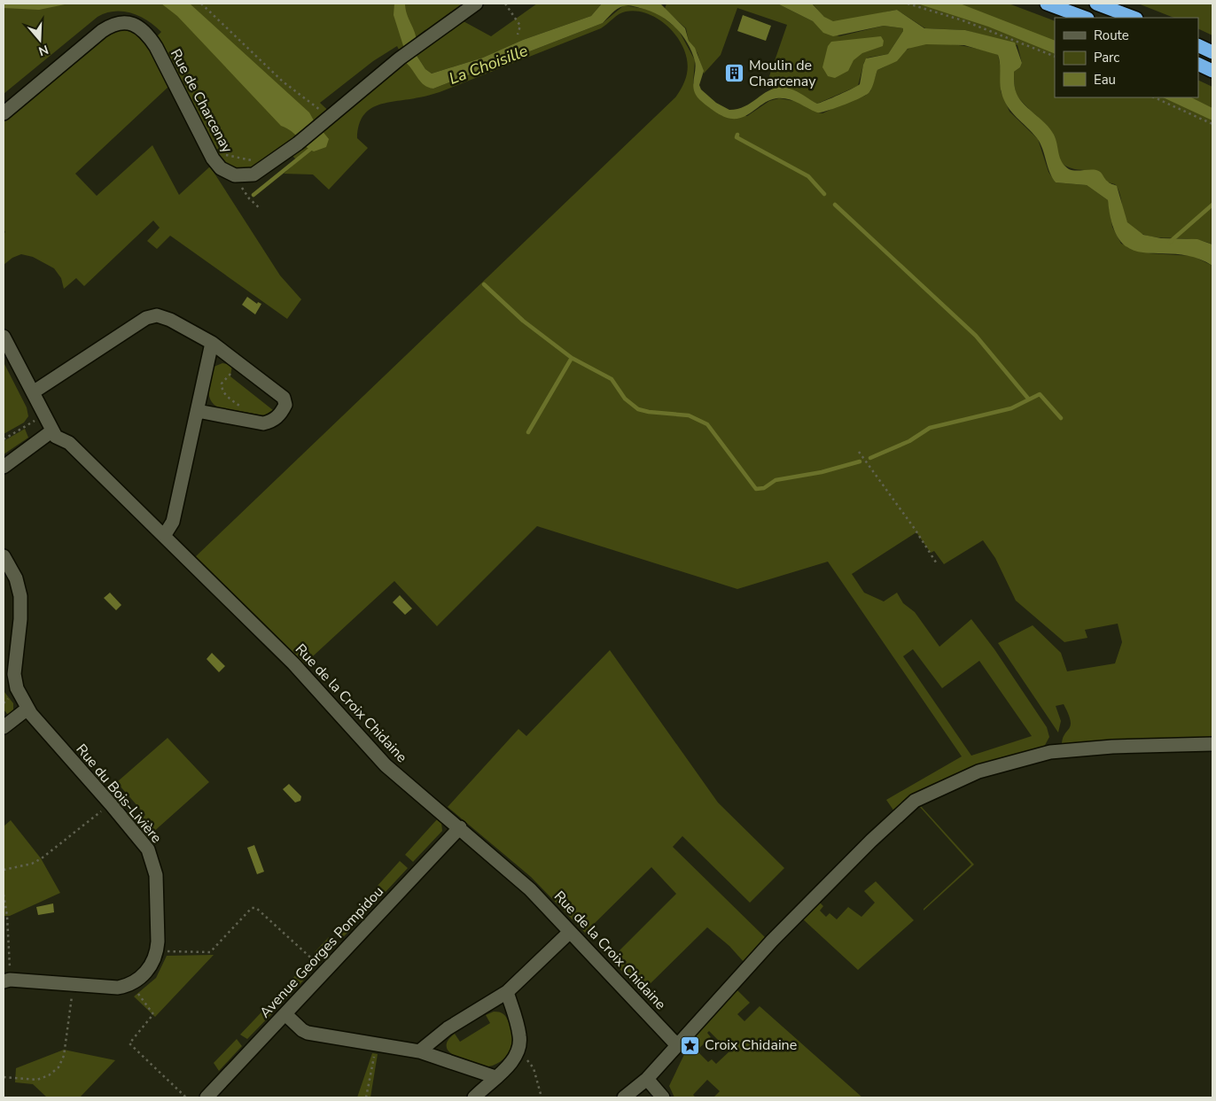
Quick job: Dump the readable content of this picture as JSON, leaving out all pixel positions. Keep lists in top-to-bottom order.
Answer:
{
  "streets": {
    "street": [
      "Rue de Charcenay",
      "Rue de la Croix Chidaine",
      "Rue du Bois-Livière",
      "Avenue Georges Pompidou"
    ]
  },
  "crossings": [
    ["Rue de la Croix Chidaine", "Avenue Georges Pompidou"]
  ],
  "water": ["La Choisille"],
  "places": {
    "building": ["Moulin de Charcenay"],
    "place": ["Croix Chidaine"]
  },
  "legend": ["Route", "Parc", "Eau"],
  "north": "bottom"
}
